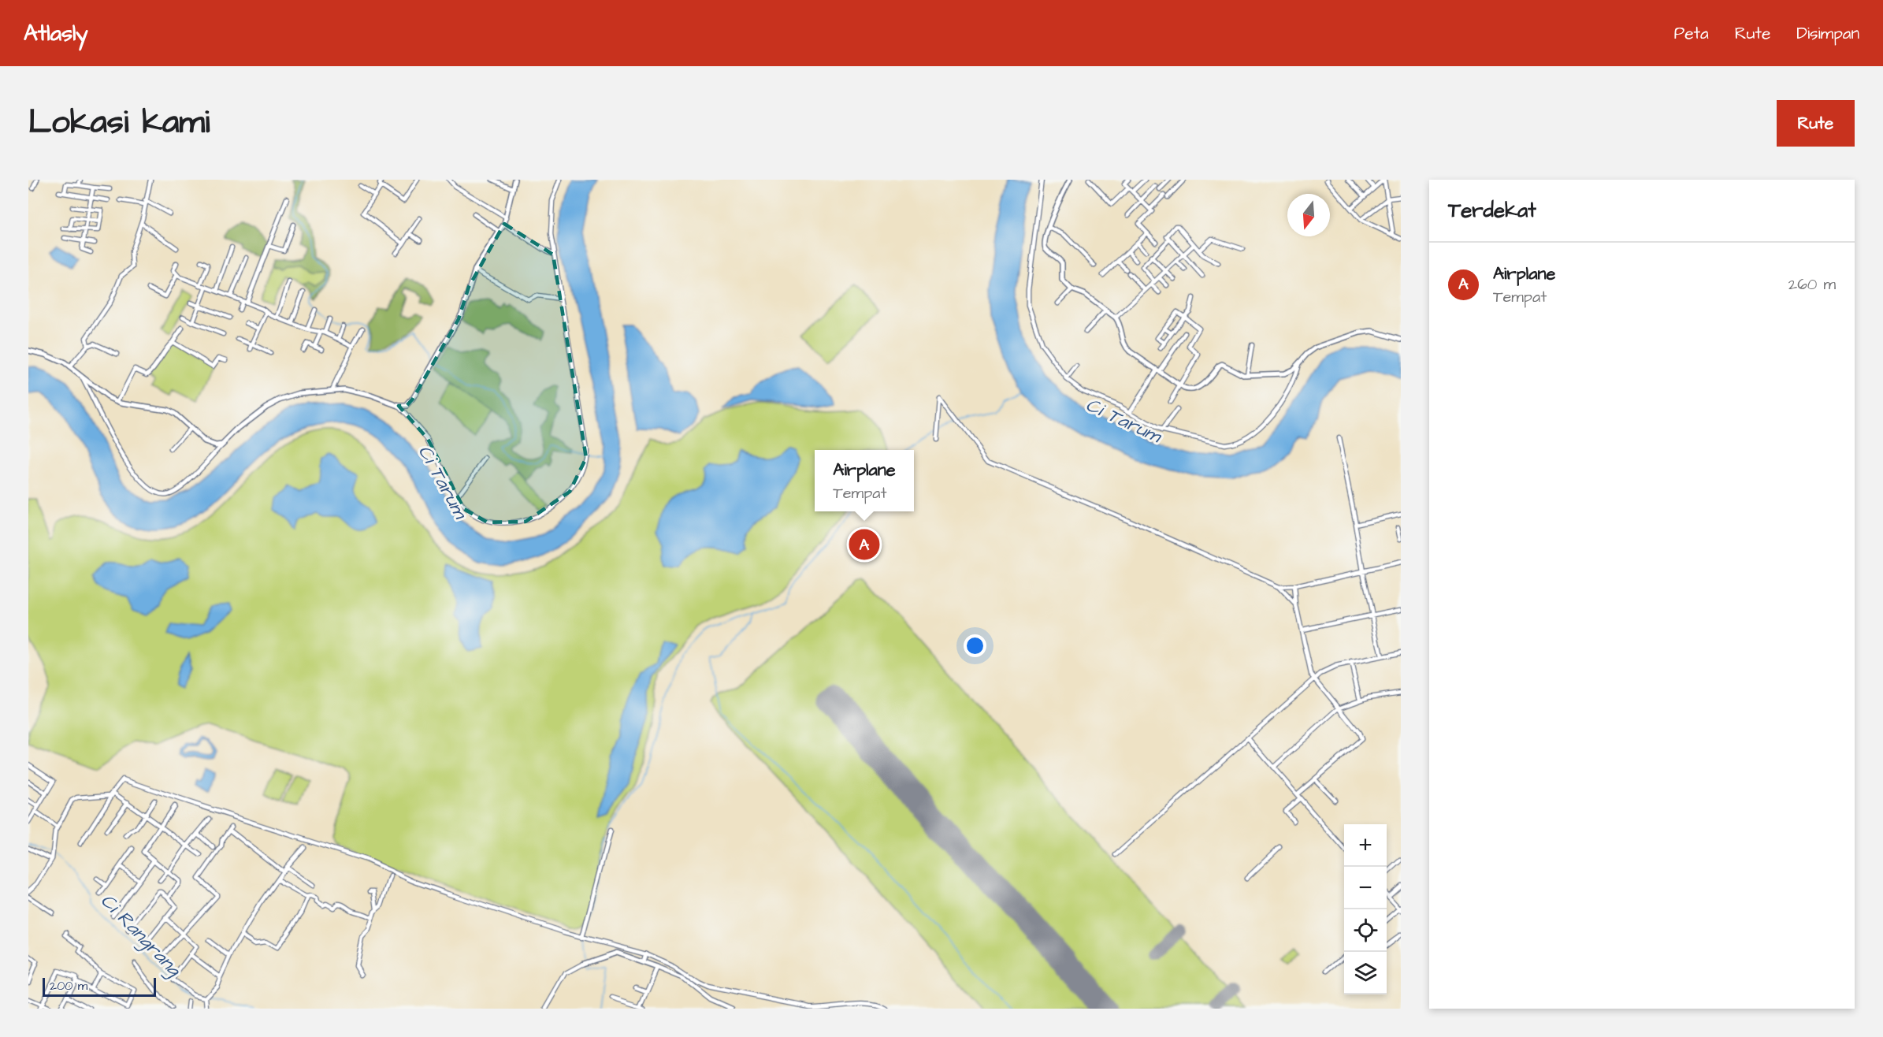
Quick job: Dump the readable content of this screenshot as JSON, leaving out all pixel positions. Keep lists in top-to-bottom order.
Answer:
{
  "water": ["Ci Tarum", "Ci Rangrang"],
  "scale_bar": "200 m",
  "north": "bottom",
  "page": {
    "header": "Atlasly",
    "nav": ["Peta", "Rute", "Disimpan"],
    "title": "Lokasi kami",
    "buttons": "Rute",
    "heading": "Terdekat",
    "list": [
      {
        "mark": "A",
        "name": "Airplane",
        "note": "Tempat",
        "value": "260 m"
      }
    ],
    "popup": ["Airplane", "Tempat"],
    "pins": "A",
    "map_buttons": ["+", "−"],
    "scale": "200 m"
  }
}
